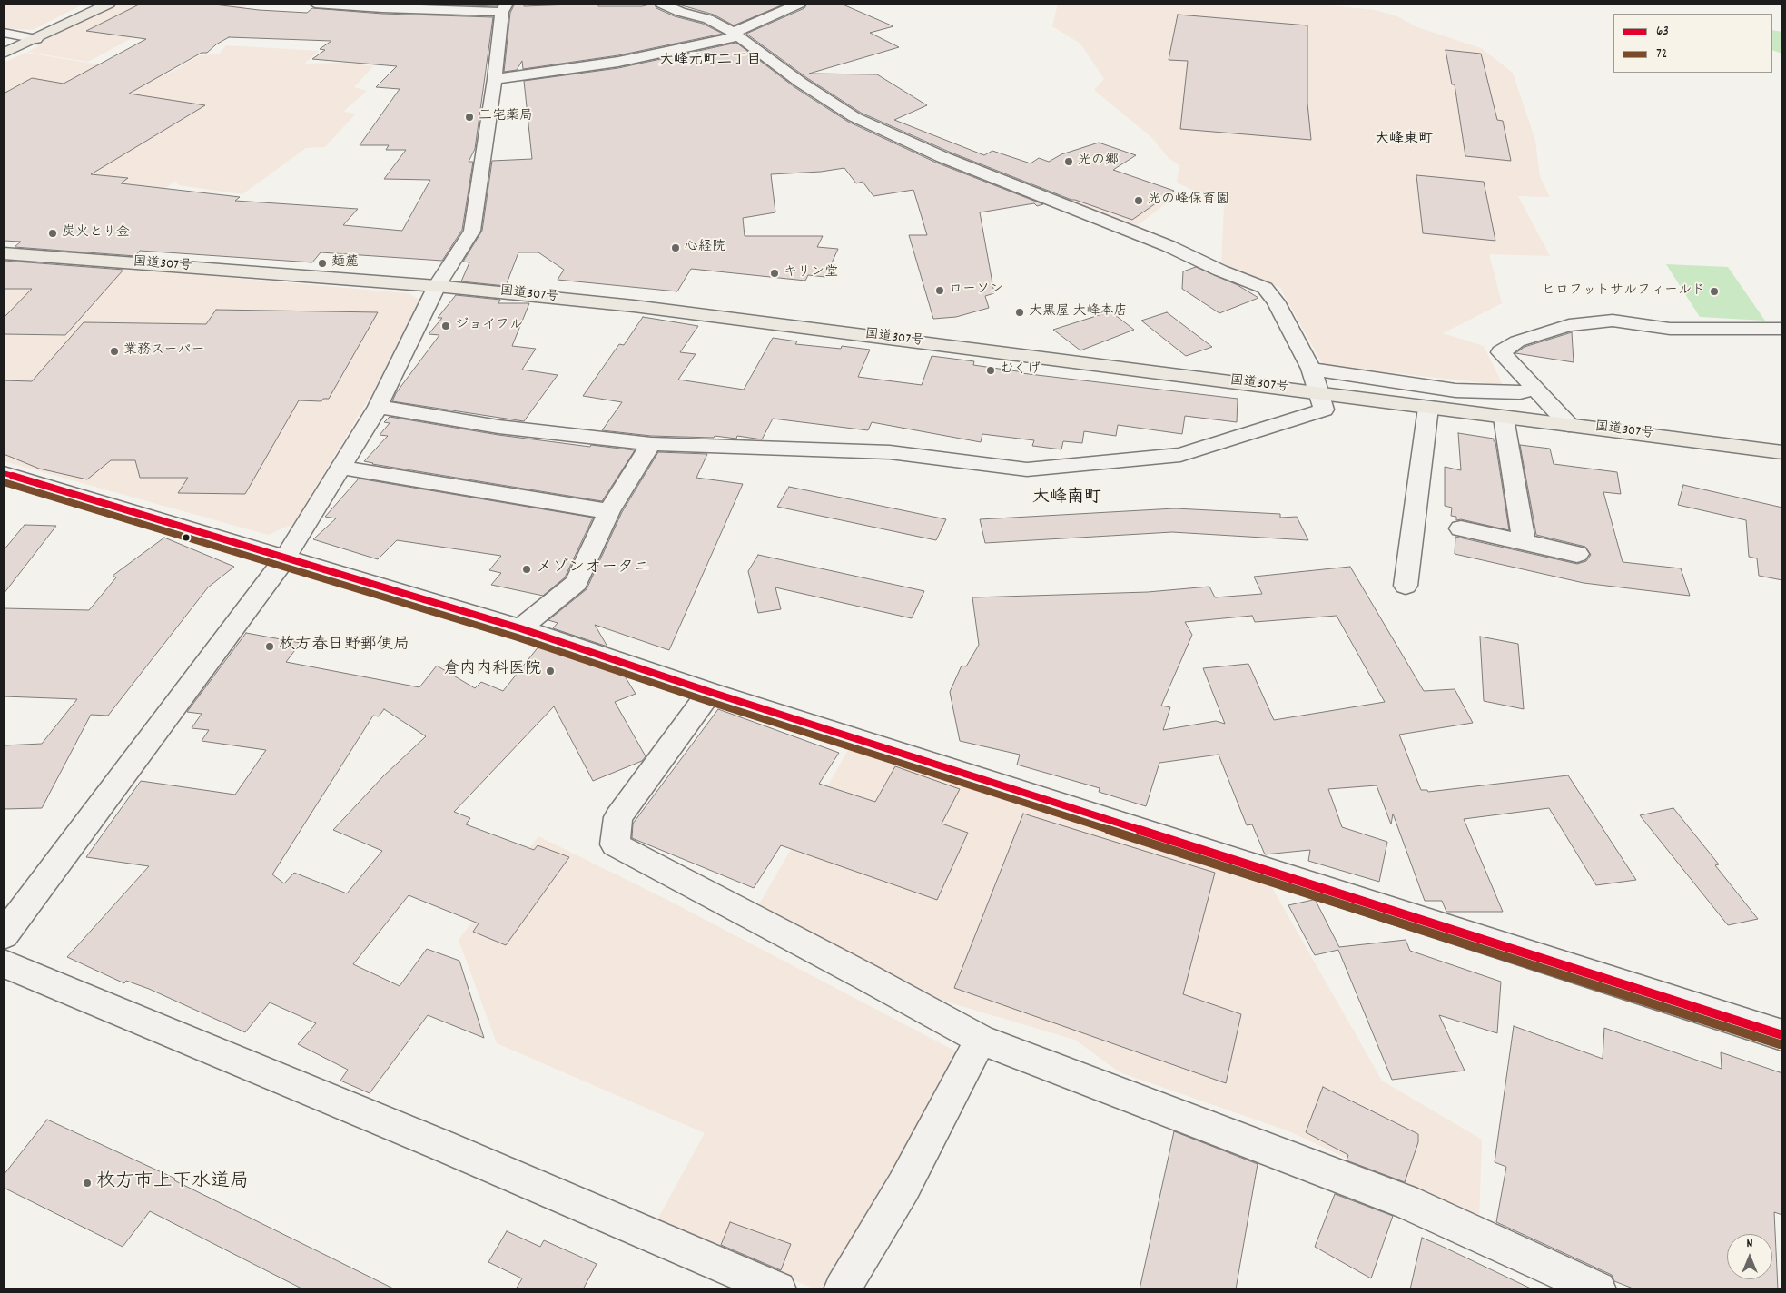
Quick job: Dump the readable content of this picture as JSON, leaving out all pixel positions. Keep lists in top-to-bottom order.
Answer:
{
  "streets": {
    "main road": ["国道307号"]
  },
  "districts": ["大峰元町二丁目", "大峰東町", "大峰南町"],
  "places": [
    "三宅薬局",
    "光の郷",
    "光の峰保育園",
    "炭火とり金",
    "心経院",
    "麺麓",
    "キリン堂",
    "ローソン",
    "ヒロフットサルフィールド",
    "大黒屋 大峰本店",
    "ジョイフル",
    "業務スーパー",
    "むくげ",
    "メゾンオータニ",
    "枚方春日野郵便局",
    "倉内内科医院",
    "枚方市上下水道局"
  ],
  "lines": ["transit line 63", "transit line 72"],
  "legend": ["63", "72"],
  "north": "top"
}
